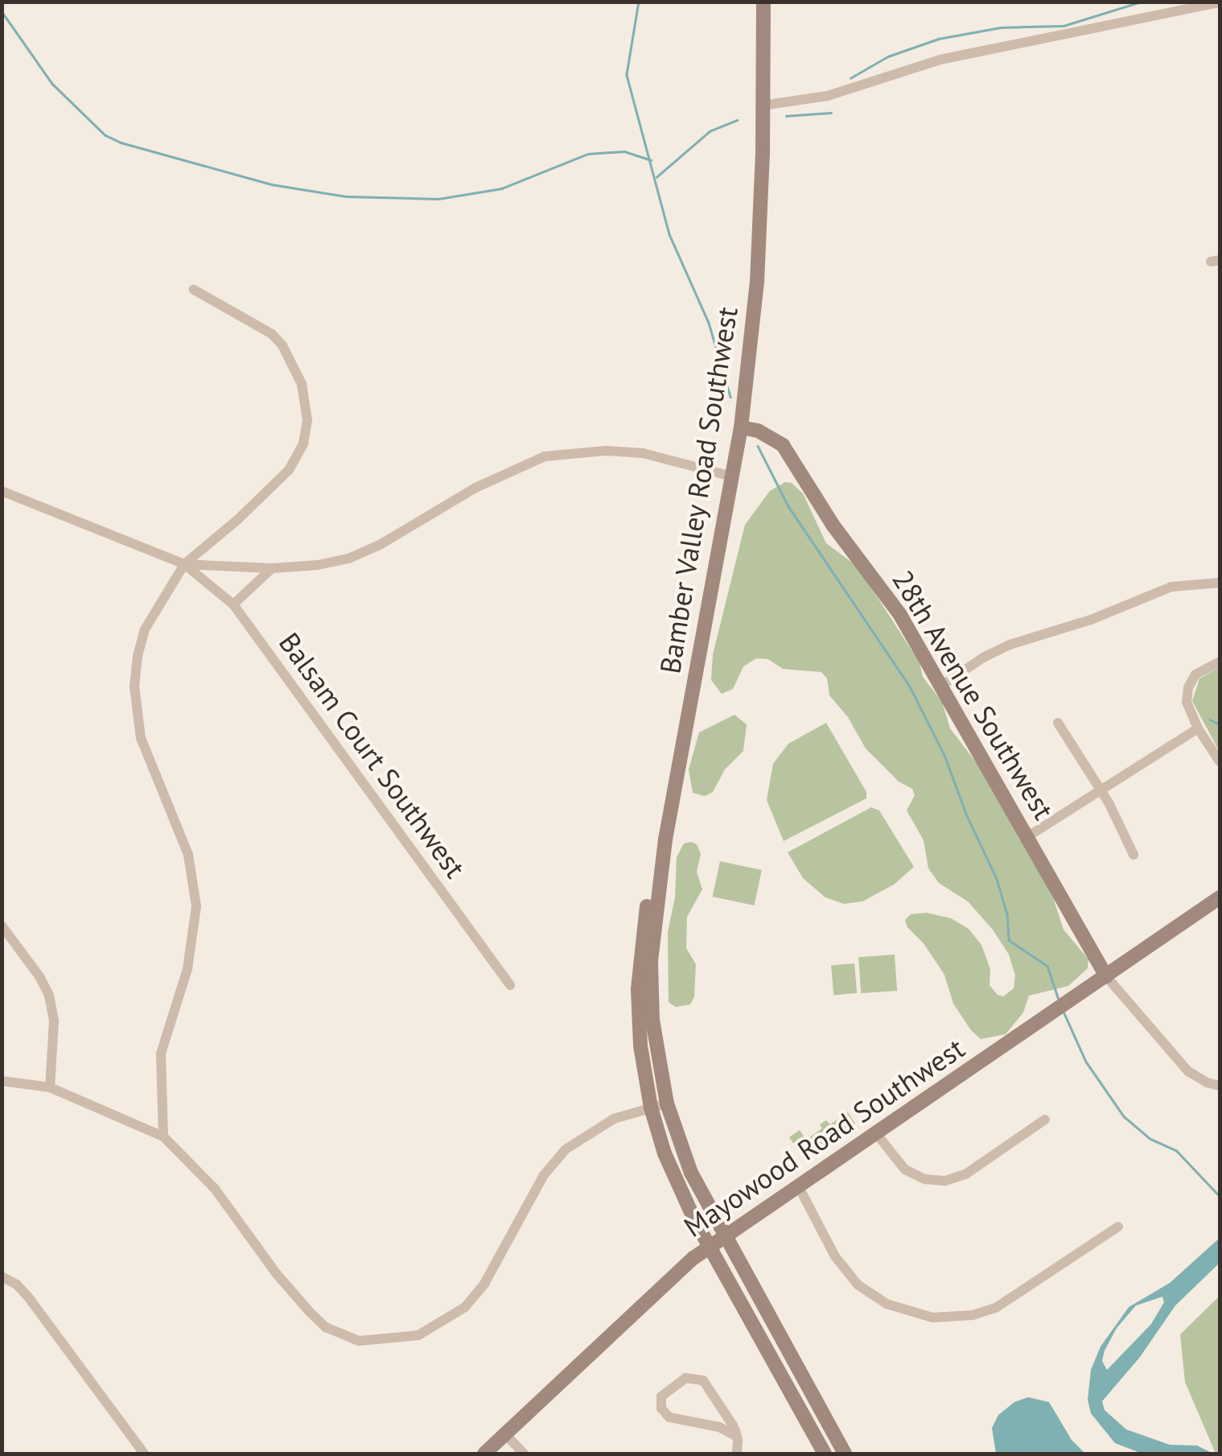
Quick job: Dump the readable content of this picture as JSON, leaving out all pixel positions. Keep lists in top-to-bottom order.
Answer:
{
  "streets": {
    "main road": ["Bamber Valley Road Southwest", "28th Avenue Southwest", "Mayowood Road Southwest"],
    "street": ["Balsam Court Southwest"]
  },
  "crossings": [
    ["Bamber Valley Road Southwest", "28th Avenue Southwest"],
    ["Bamber Valley Road Southwest", "Mayowood Road Southwest"],
    ["28th Avenue Southwest", "Mayowood Road Southwest"]
  ]
}
